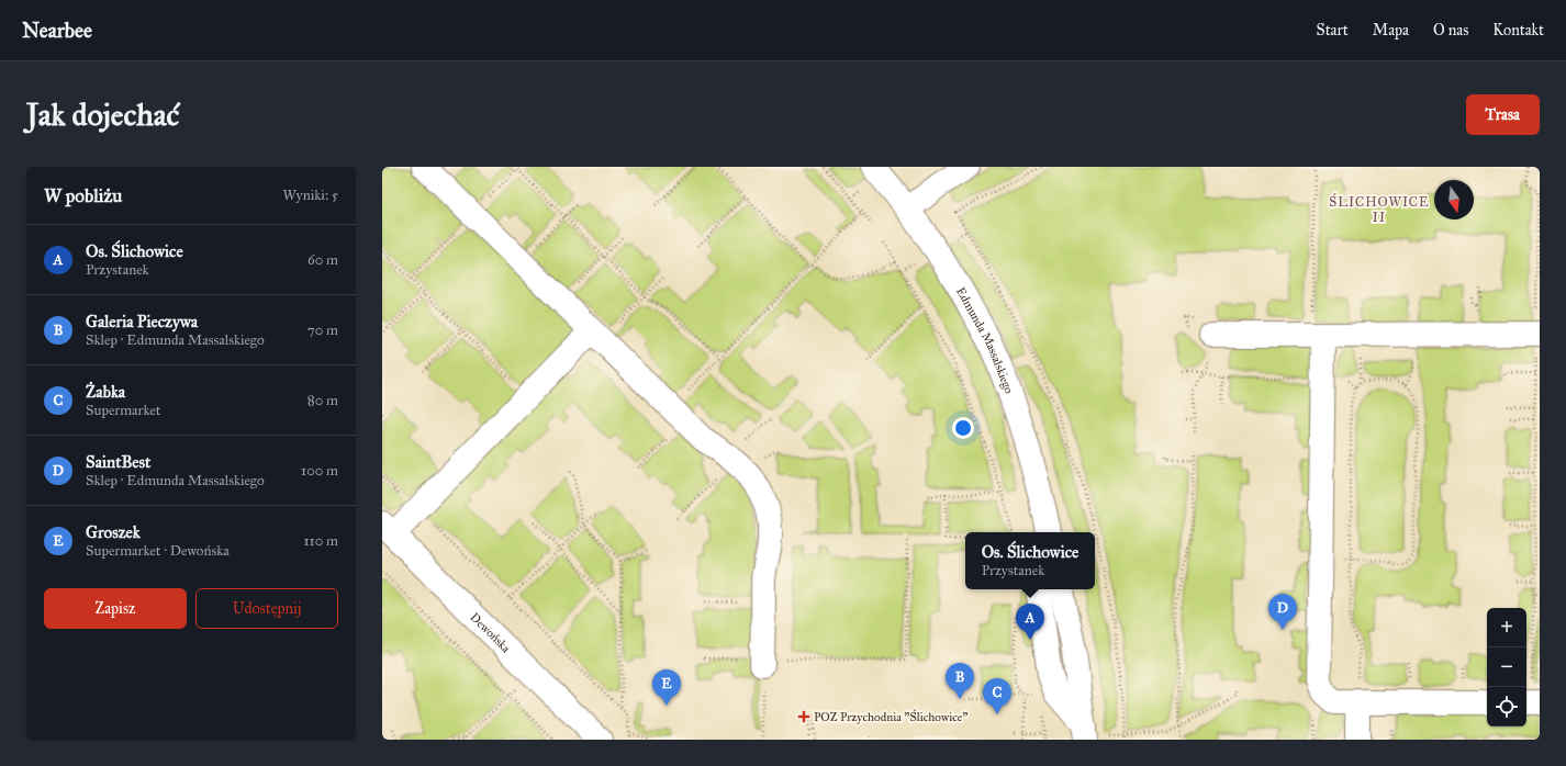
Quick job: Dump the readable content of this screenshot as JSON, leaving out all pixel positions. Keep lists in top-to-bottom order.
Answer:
{
  "streets": {
    "street": ["Edmunda Massalskiego", "Dewońska"]
  },
  "districts": ["ŚLICHOWICE II"],
  "places": {
    "health": ["POZ Przychodnia \"Ślichowice\""]
  },
  "north": "bottom",
  "page": {
    "header": "Nearbee",
    "nav": [
      "Start",
      "Mapa",
      "O nas",
      "Kontakt"
    ],
    "buttons": [
      "Trasa",
      ["Zapisz", "Udostępnij"]
    ],
    "title": "Jak dojechać",
    "heading": ["W pobliżu", "Wyniki: 5"],
    "list": [
      {
        "mark": "A",
        "name": "Os. Ślichowice",
        "note": "Przystanek",
        "value": "60 m"
      },
      {
        "mark": "B",
        "name": "Galeria Pieczywa",
        "note": "Sklep · Edmunda Massalskiego",
        "value": "70 m"
      },
      {
        "mark": "C",
        "name": "Żabka",
        "note": "Supermarket",
        "value": "80 m"
      },
      {
        "mark": "D",
        "name": "SaintBest",
        "note": "Sklep · Edmunda Massalskiego",
        "value": "100 m"
      },
      {
        "mark": "E",
        "name": "Groszek",
        "note": "Supermarket · Dewońska",
        "value": "110 m"
      }
    ],
    "popup": ["Os. Ślichowice", "Przystanek"],
    "pins": [
      "D",
      "A",
      "B",
      "E",
      "C"
    ],
    "map_buttons": ["+", "−"]
  }
}
